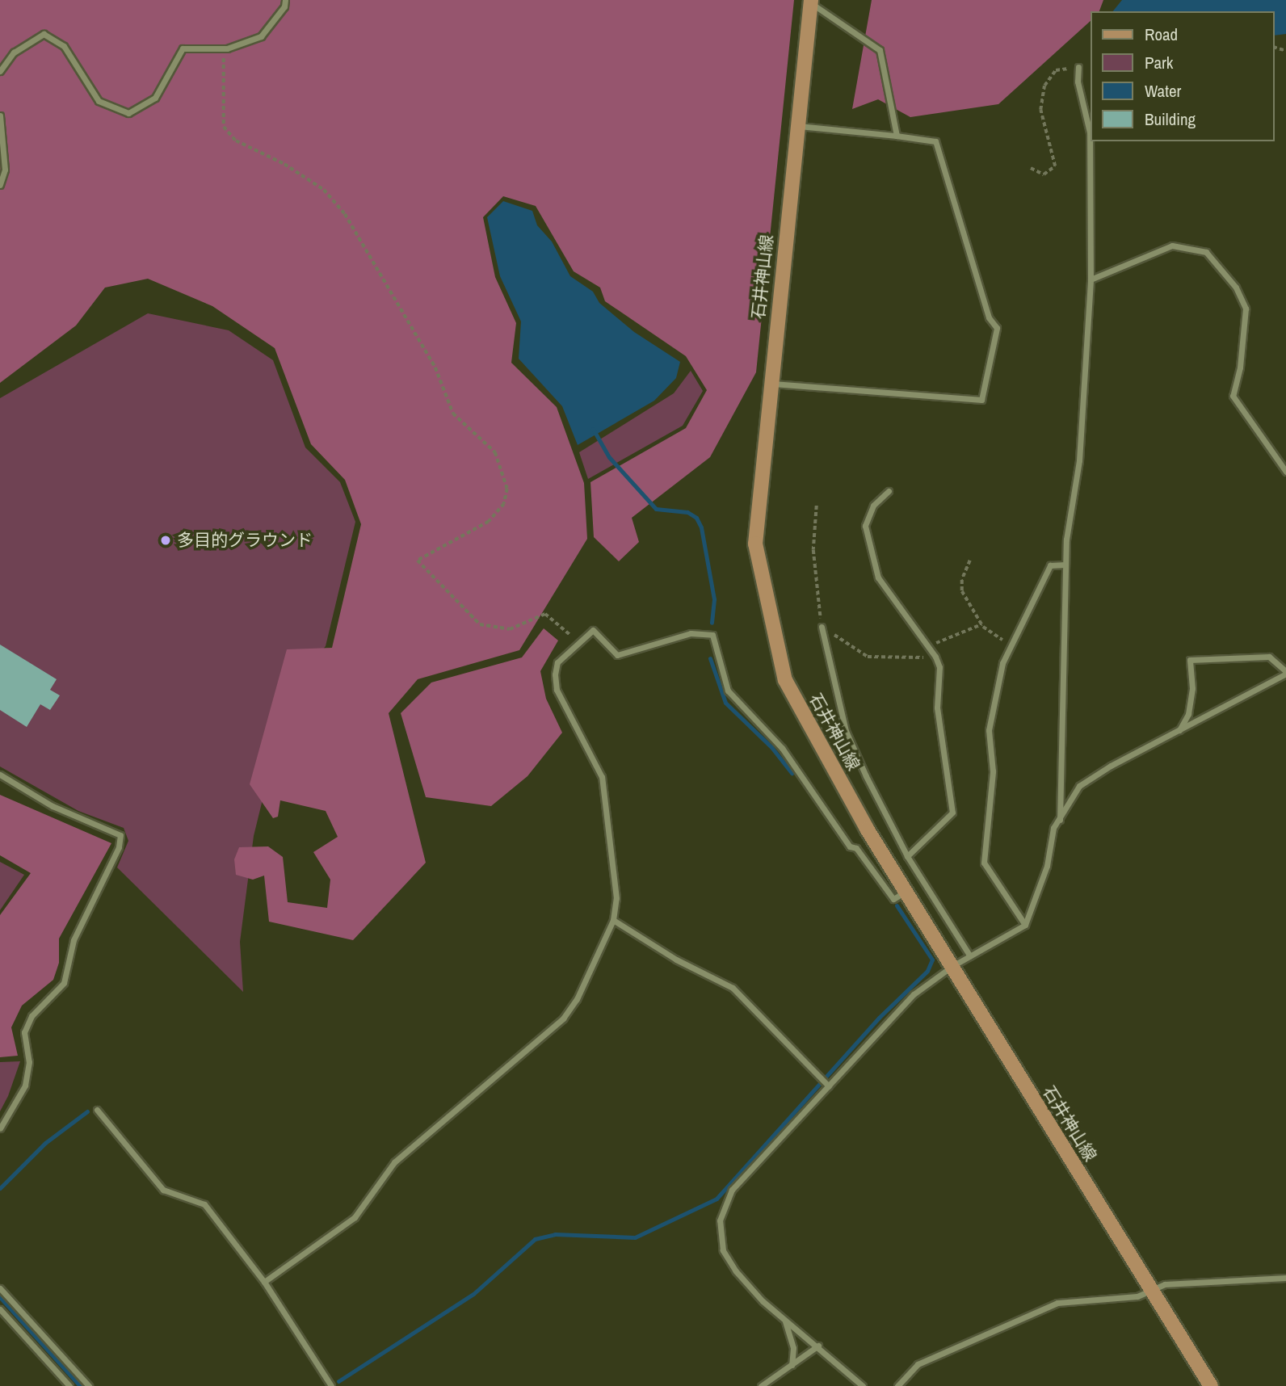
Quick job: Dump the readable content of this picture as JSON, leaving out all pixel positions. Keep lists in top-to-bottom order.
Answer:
{
  "streets": {
    "main road": ["石井神山線"]
  },
  "places": ["多目的グラウンド"],
  "legend": [
    "Road",
    "Park",
    "Water",
    "Building"
  ]
}
